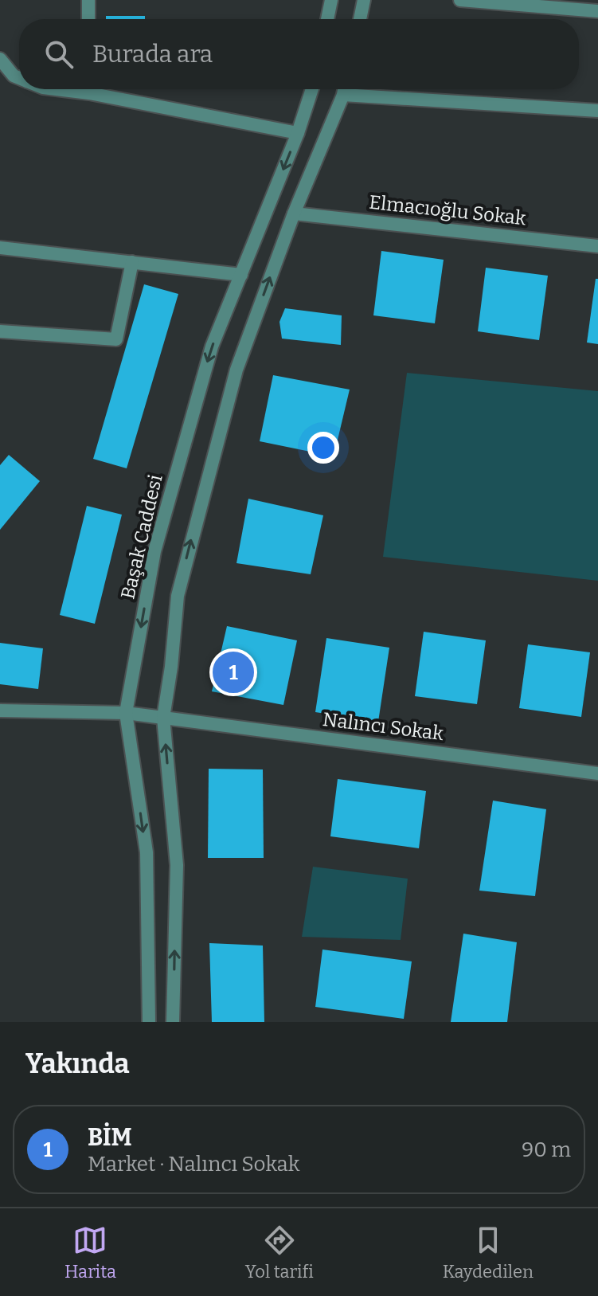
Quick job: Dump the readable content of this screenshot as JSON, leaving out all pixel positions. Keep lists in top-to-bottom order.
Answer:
{
  "streets": {
    "street": ["Elmacıoğlu Sokak", "Başak Caddesi", "Nalıncı Sokak"]
  },
  "crossings": [
    ["Başak Caddesi", "Nalıncı Sokak"]
  ],
  "page": {
    "search": "Burada ara",
    "pins": "1",
    "heading": "Yakında",
    "list": [
      {
        "mark": "1",
        "name": "BİM",
        "note": "Market · Nalıncı Sokak",
        "value": "90 m"
      }
    ],
    "nav": ["Harita", "Yol tarifi", "Kaydedilen"]
  }
}
